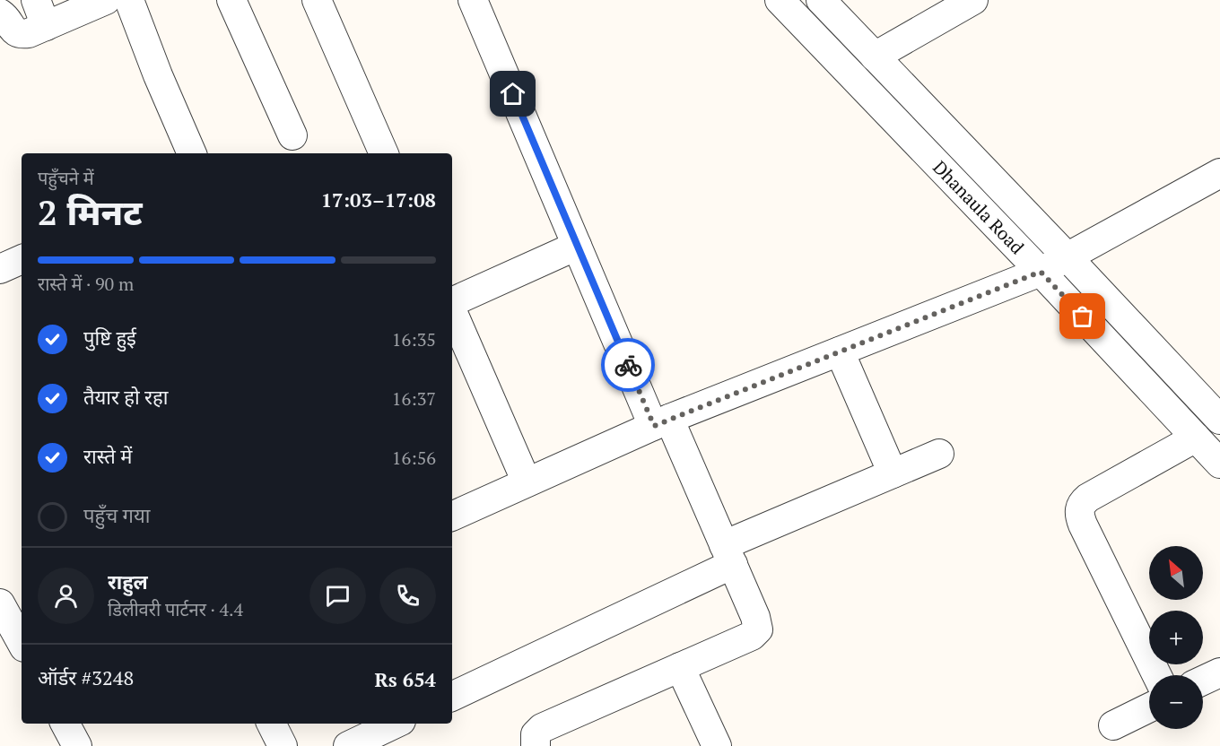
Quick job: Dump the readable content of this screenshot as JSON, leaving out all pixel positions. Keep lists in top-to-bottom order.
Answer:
{
  "streets": {
    "street": ["Dhanaula Road"]
  },
  "north": "top left",
  "page": {
    "heading": ["2 मिनट", "पहुँचने में", "17:03–17:08"],
    "panel": [
      "राहुल",
      "डिलीवरी पार्टनर · 4.4",
      "ऑर्डर #3248",
      "Rs 654"
    ],
    "bar": "रास्ते में · 90 m",
    "list": [
      ["पुष्टि हुई", "16:35"],
      ["तैयार हो रहा", "16:37"],
      ["रास्ते में", "16:56"],
      "पहुँच गया"
    ],
    "map_buttons": ["+", "−"]
  }
}
